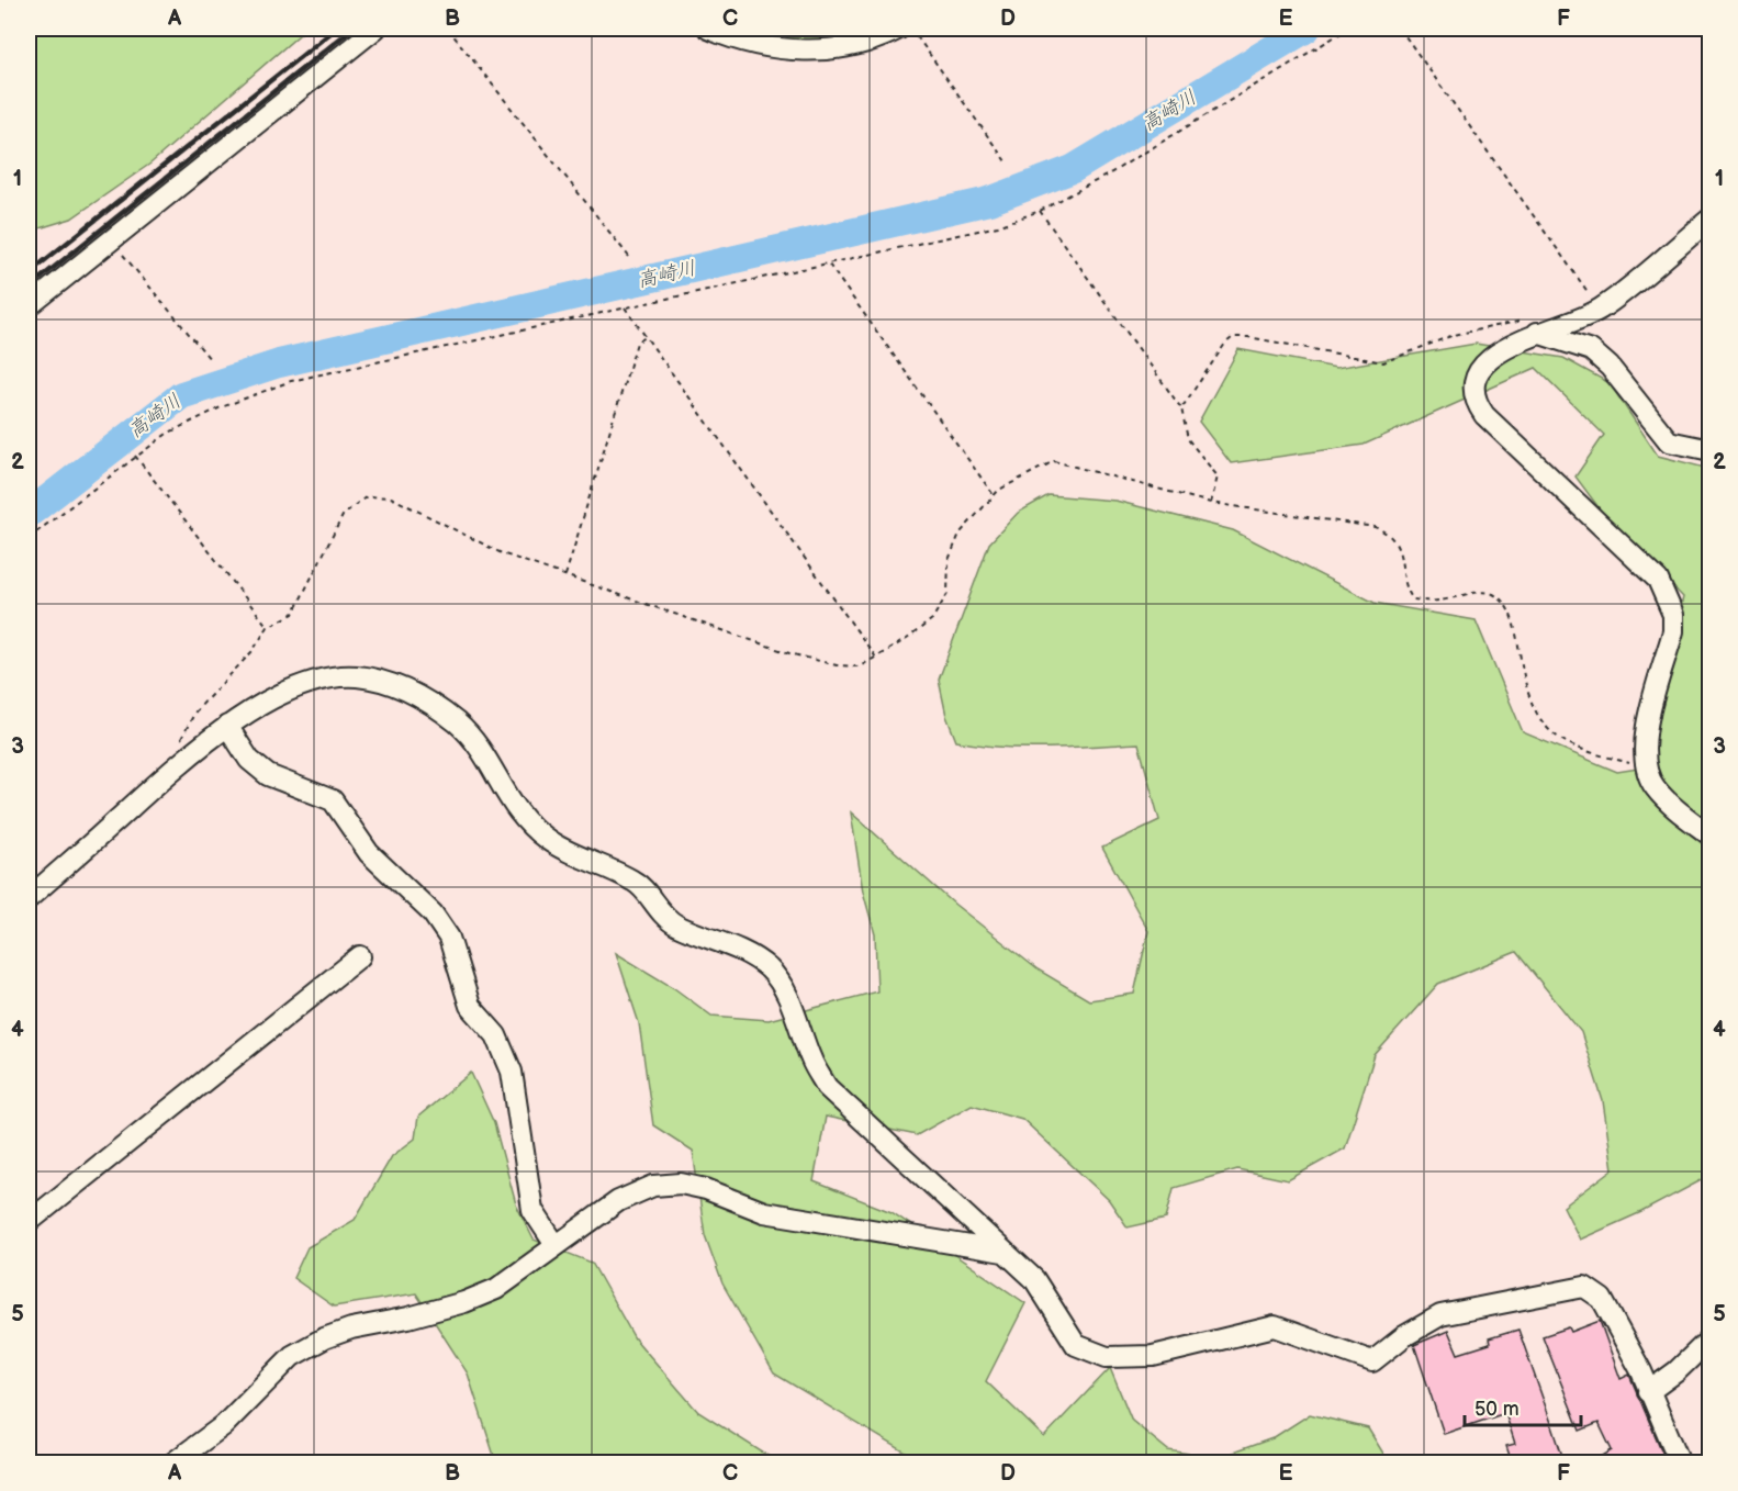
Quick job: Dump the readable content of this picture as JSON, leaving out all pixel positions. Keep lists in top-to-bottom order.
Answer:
{
  "water": ["高崎川"],
  "scale_bar": "50 m",
  "grid": {
    "columns": [
      "A",
      "B",
      "C",
      "D",
      "E",
      "F"
    ],
    "rows": [
      "1",
      "2",
      "3",
      "4",
      "5"
    ]
  }
}
